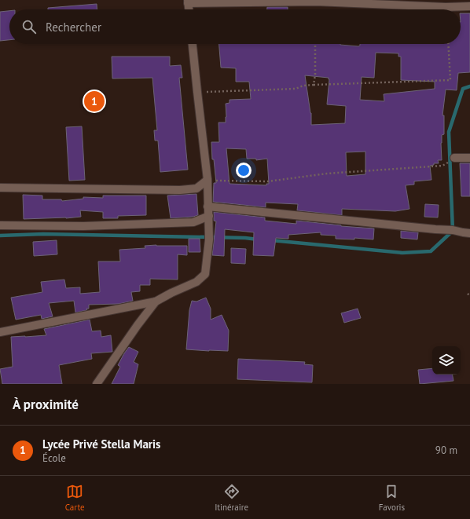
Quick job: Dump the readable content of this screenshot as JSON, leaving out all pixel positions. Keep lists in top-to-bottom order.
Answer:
{
  "page": {
    "search": "Rechercher",
    "pins": "1",
    "heading": "À proximité",
    "list": [
      {
        "mark": "1",
        "name": "Lycée Privé Stella Maris",
        "note": "École",
        "value": "90 m"
      }
    ],
    "nav": ["Carte", "Itinéraire", "Favoris"]
  }
}
